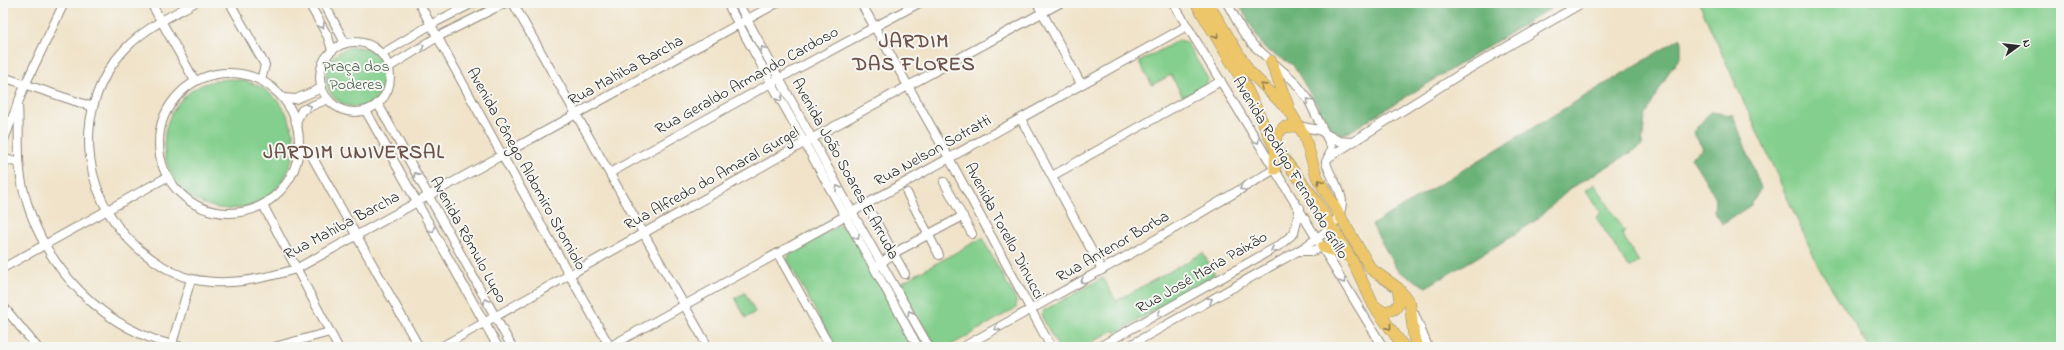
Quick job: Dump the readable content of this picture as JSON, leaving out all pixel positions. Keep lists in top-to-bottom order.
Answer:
{
  "streets": {
    "street": [
      "Rua Mahiba Barcha",
      "Rua Geraldo Armando Cardoso",
      "Rua Nelson Sotratti",
      "Avenida Rodrigo Fernando Grillo",
      "Avenida Cônego Aldomiro Storniolo",
      "Avenida João Soares E Arruda",
      "Rua Alfredo do Amaral Gurgel",
      "Avenida Torello Dinucci",
      "Avenida Rômulo Lupo",
      "Rua Antenor Borba",
      "Rua José Maria Paixão"
    ]
  },
  "crossings": [
    ["Rua Mahiba Barcha", "Avenida Cônego Aldomiro Storniolo"],
    ["Rua Mahiba Barcha", "Avenida João Soares E Arruda"],
    ["Rua Mahiba Barcha", "Avenida Rômulo Lupo"],
    ["Rua Geraldo Armando Cardoso", "Avenida João Soares E Arruda"],
    ["Rua Geraldo Armando Cardoso", "Avenida Torello Dinucci"],
    ["Rua Nelson Sotratti", "Avenida Rodrigo Fernando Grillo"],
    ["Rua Nelson Sotratti", "Avenida Cônego Aldomiro Storniolo"],
    ["Rua Nelson Sotratti", "Avenida João Soares E Arruda"],
    ["Rua Nelson Sotratti", "Avenida Torello Dinucci"],
    ["Avenida Rodrigo Fernando Grillo", "Rua Antenor Borba"],
    ["Avenida Rodrigo Fernando Grillo", "Rua José Maria Paixão"],
    ["Avenida Cônego Aldomiro Storniolo", "Rua Alfredo do Amaral Gurgel"],
    ["Avenida João Soares E Arruda", "Rua Alfredo do Amaral Gurgel"],
    ["Rua Alfredo do Amaral Gurgel", "Avenida Torello Dinucci"],
    ["Rua Alfredo do Amaral Gurgel", "Avenida Rômulo Lupo"],
    ["Avenida Torello Dinucci", "Rua Antenor Borba"]
  ],
  "one_way": ["Rua Antenor Borba"],
  "districts": ["JARDIM DAS FLORES", "JARDIM UNIVERSAL"],
  "parks": ["Praça dos Poderes"],
  "north": "right"
}
